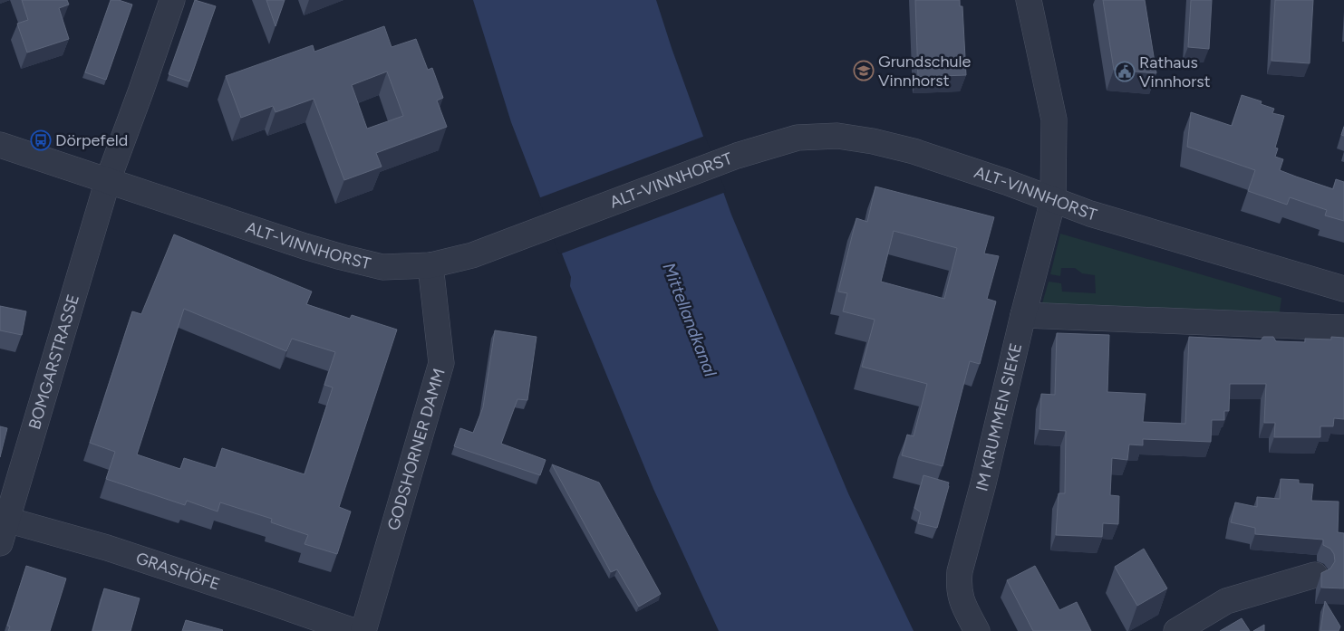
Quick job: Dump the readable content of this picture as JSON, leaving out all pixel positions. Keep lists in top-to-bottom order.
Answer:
{
  "streets": {
    "street": [
      "ALT-VINNHORST",
      "BOMGARSTRASSE",
      "IM KRUMMEN SIEKE",
      "GODSHORNER DAMM",
      "GRASHÖFE"
    ]
  },
  "crossings": [
    ["ALT-VINNHORST", "BOMGARSTRASSE"],
    ["ALT-VINNHORST", "IM KRUMMEN SIEKE"],
    ["ALT-VINNHORST", "GODSHORNER DAMM"],
    ["BOMGARSTRASSE", "GRASHÖFE"]
  ],
  "water": ["Mittellandkanal"],
  "places": {
    "school or university": ["Grundschule Vinnhorst"],
    "public building": ["Rathaus Vinnhorst"],
    "bus stop": ["Dörpefeld"]
  }
}
